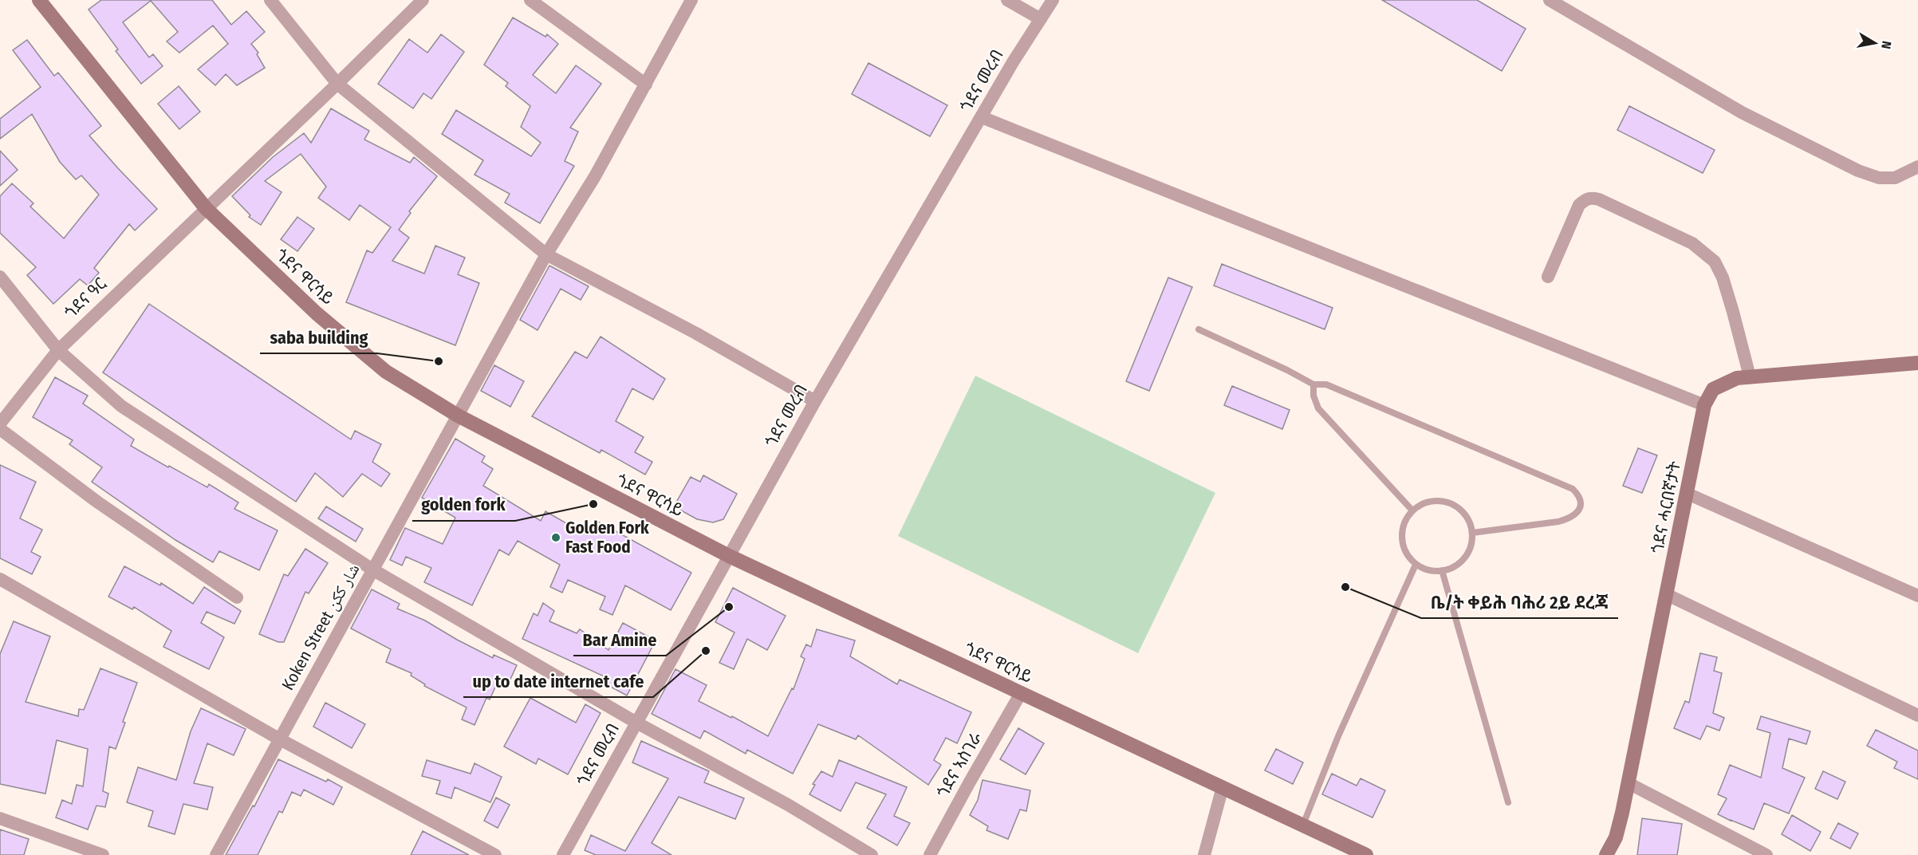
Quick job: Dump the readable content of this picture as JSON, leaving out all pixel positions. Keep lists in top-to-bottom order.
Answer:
{
  "streets": {
    "main road": ["ጎደና ዋርሳይ", "ጎደና ሓርበኛታት"],
    "street": [
      "ጎደና መረብ",
      "ጎደና ዓር",
      "Koken Street شار ككن",
      "ጎደና ኣስገራ"
    ]
  },
  "crossings": [
    ["ጎደና መረብ", "ጎደና ዋርሳይ"],
    ["ጎደና ዋርሳይ", "ጎደና ዓር"],
    ["ጎደና ዋርሳይ", "Koken Street شار ككن"],
    ["ጎደና ዋርሳይ", "ጎደና ኣስገራ"]
  ],
  "places": [
    "saba building",
    "golden fork",
    "Golden Fork Fast Food",
    "ቤ/ት ቀይሕ ባሕሪ 2ይ ደረጃ",
    "Bar Amine",
    "up to date internet cafe"
  ],
  "north": "right"
}
